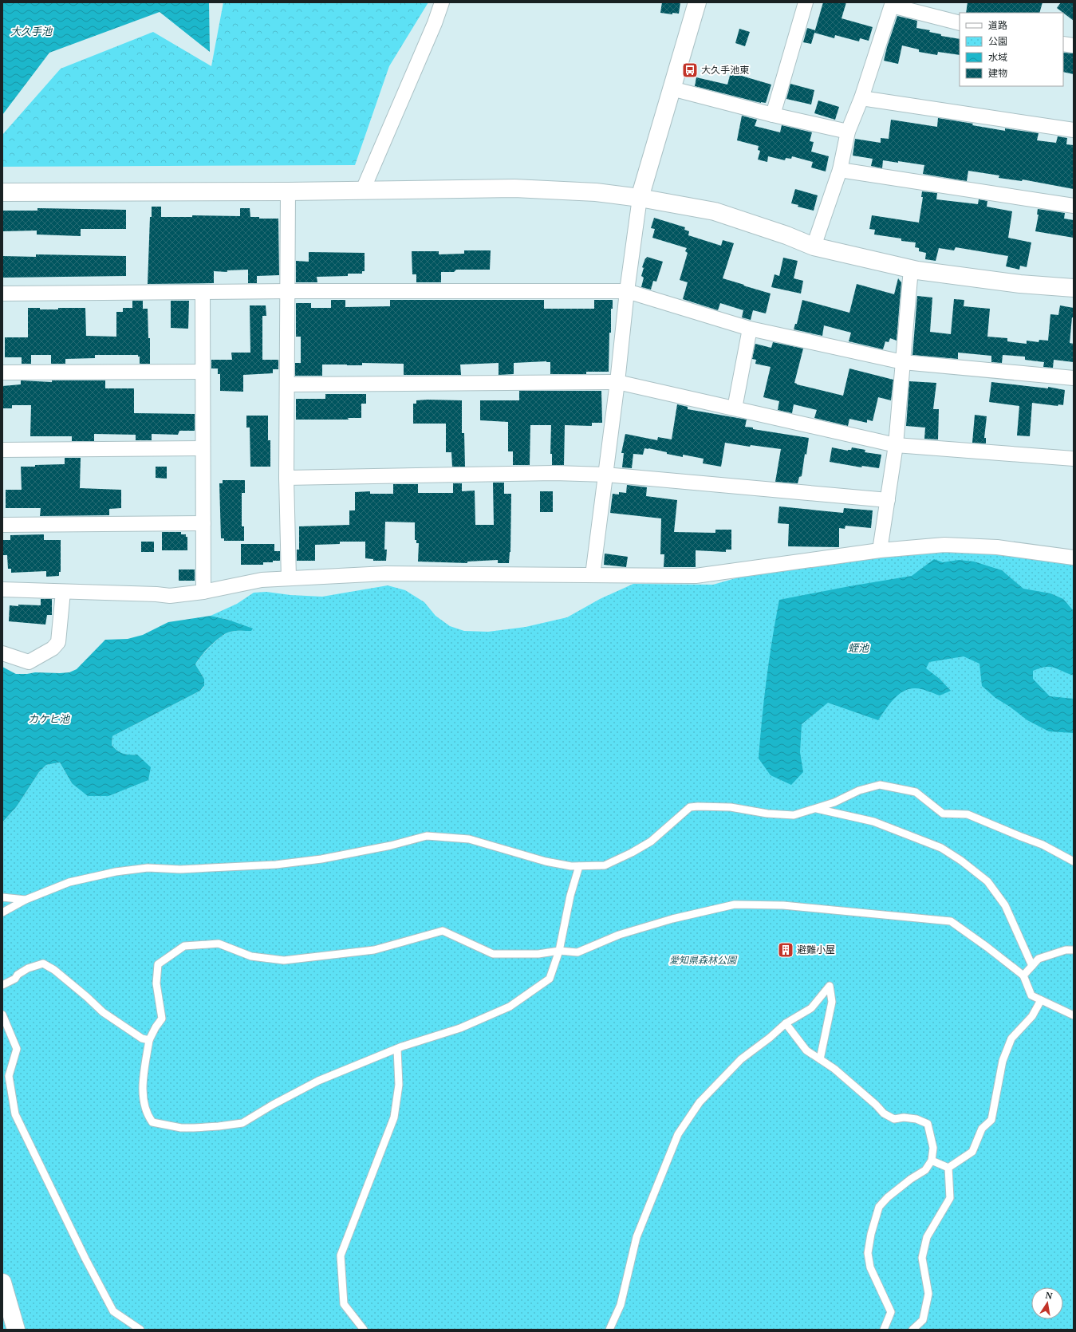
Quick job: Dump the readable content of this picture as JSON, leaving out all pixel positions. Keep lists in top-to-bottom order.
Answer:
{
  "water": ["大久手池", "蛭池", "カケヒ池"],
  "parks": ["愛知県森林公園"],
  "places": {
    "bus stop": ["大久手池東"],
    "building": ["避難小屋"]
  },
  "legend": [
    "道路",
    "公園",
    "水域",
    "建物"
  ],
  "north": "top"
}
